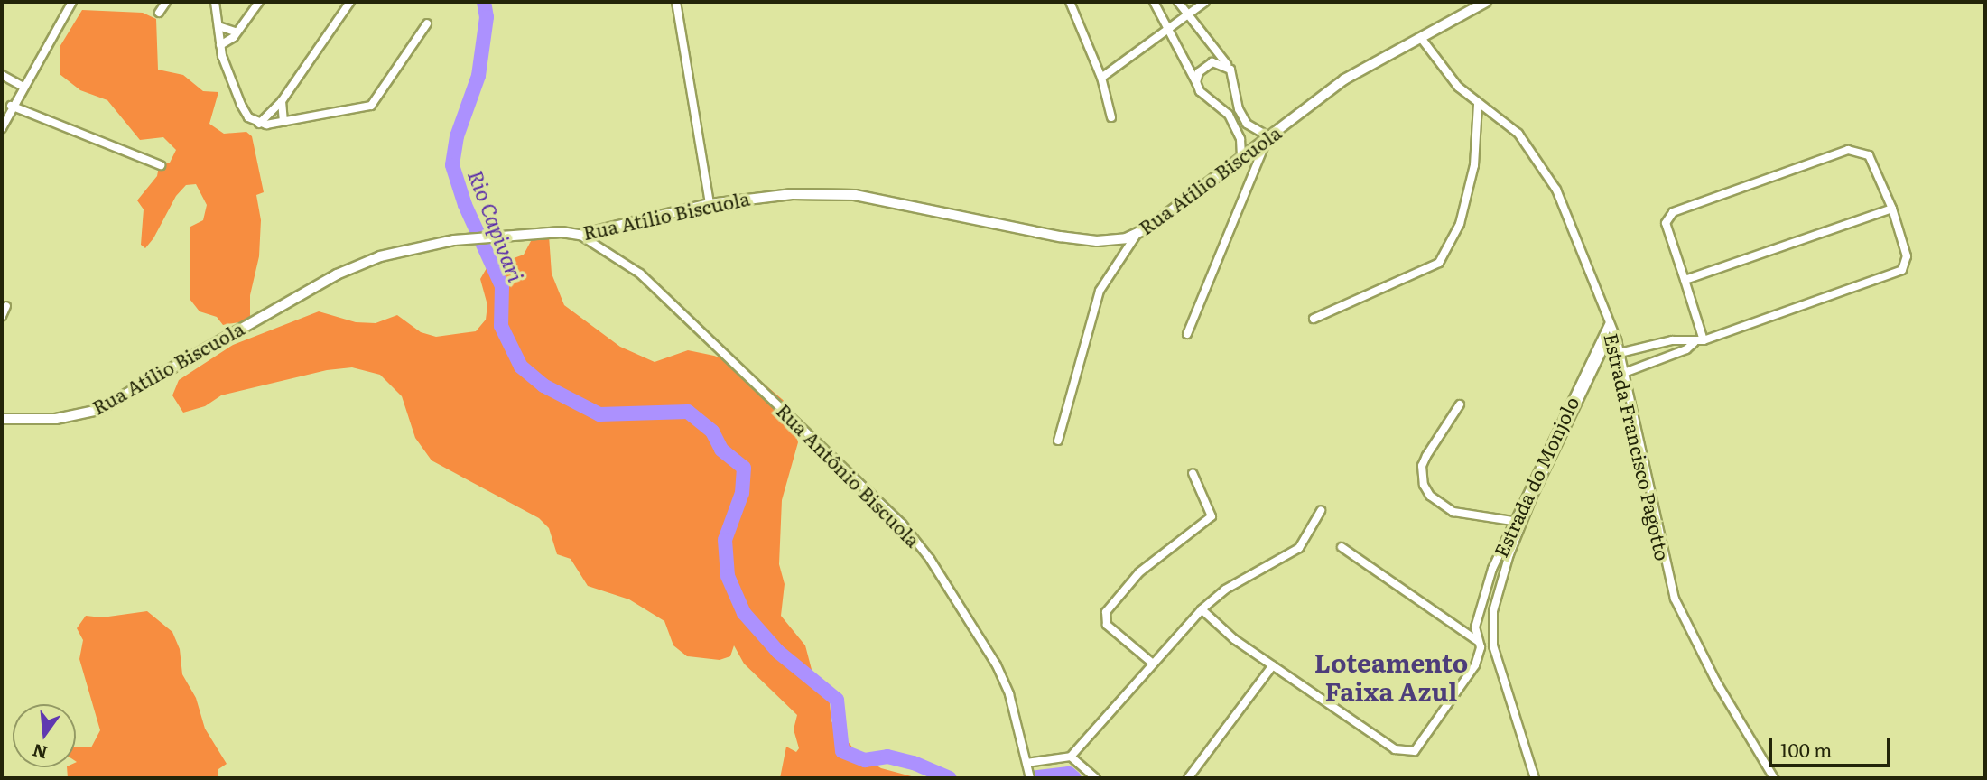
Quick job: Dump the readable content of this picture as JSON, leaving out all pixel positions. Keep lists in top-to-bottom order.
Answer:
{
  "streets": {
    "street": [
      "Rua Atílio Biscuola",
      "Estrada Francisco Pagotto",
      "Rua Antônio Biscuola",
      "Estrada do Monjolo"
    ]
  },
  "crossings": [
    ["Rua Atílio Biscuola", "Estrada Francisco Pagotto"],
    ["Rua Atílio Biscuola", "Rua Antônio Biscuola"],
    ["Estrada Francisco Pagotto", "Estrada do Monjolo"]
  ],
  "districts": ["Loteamento Faixa Azul"],
  "water": ["Rio Capivari"],
  "scale_bar": "100 m",
  "north": "bottom"
}
